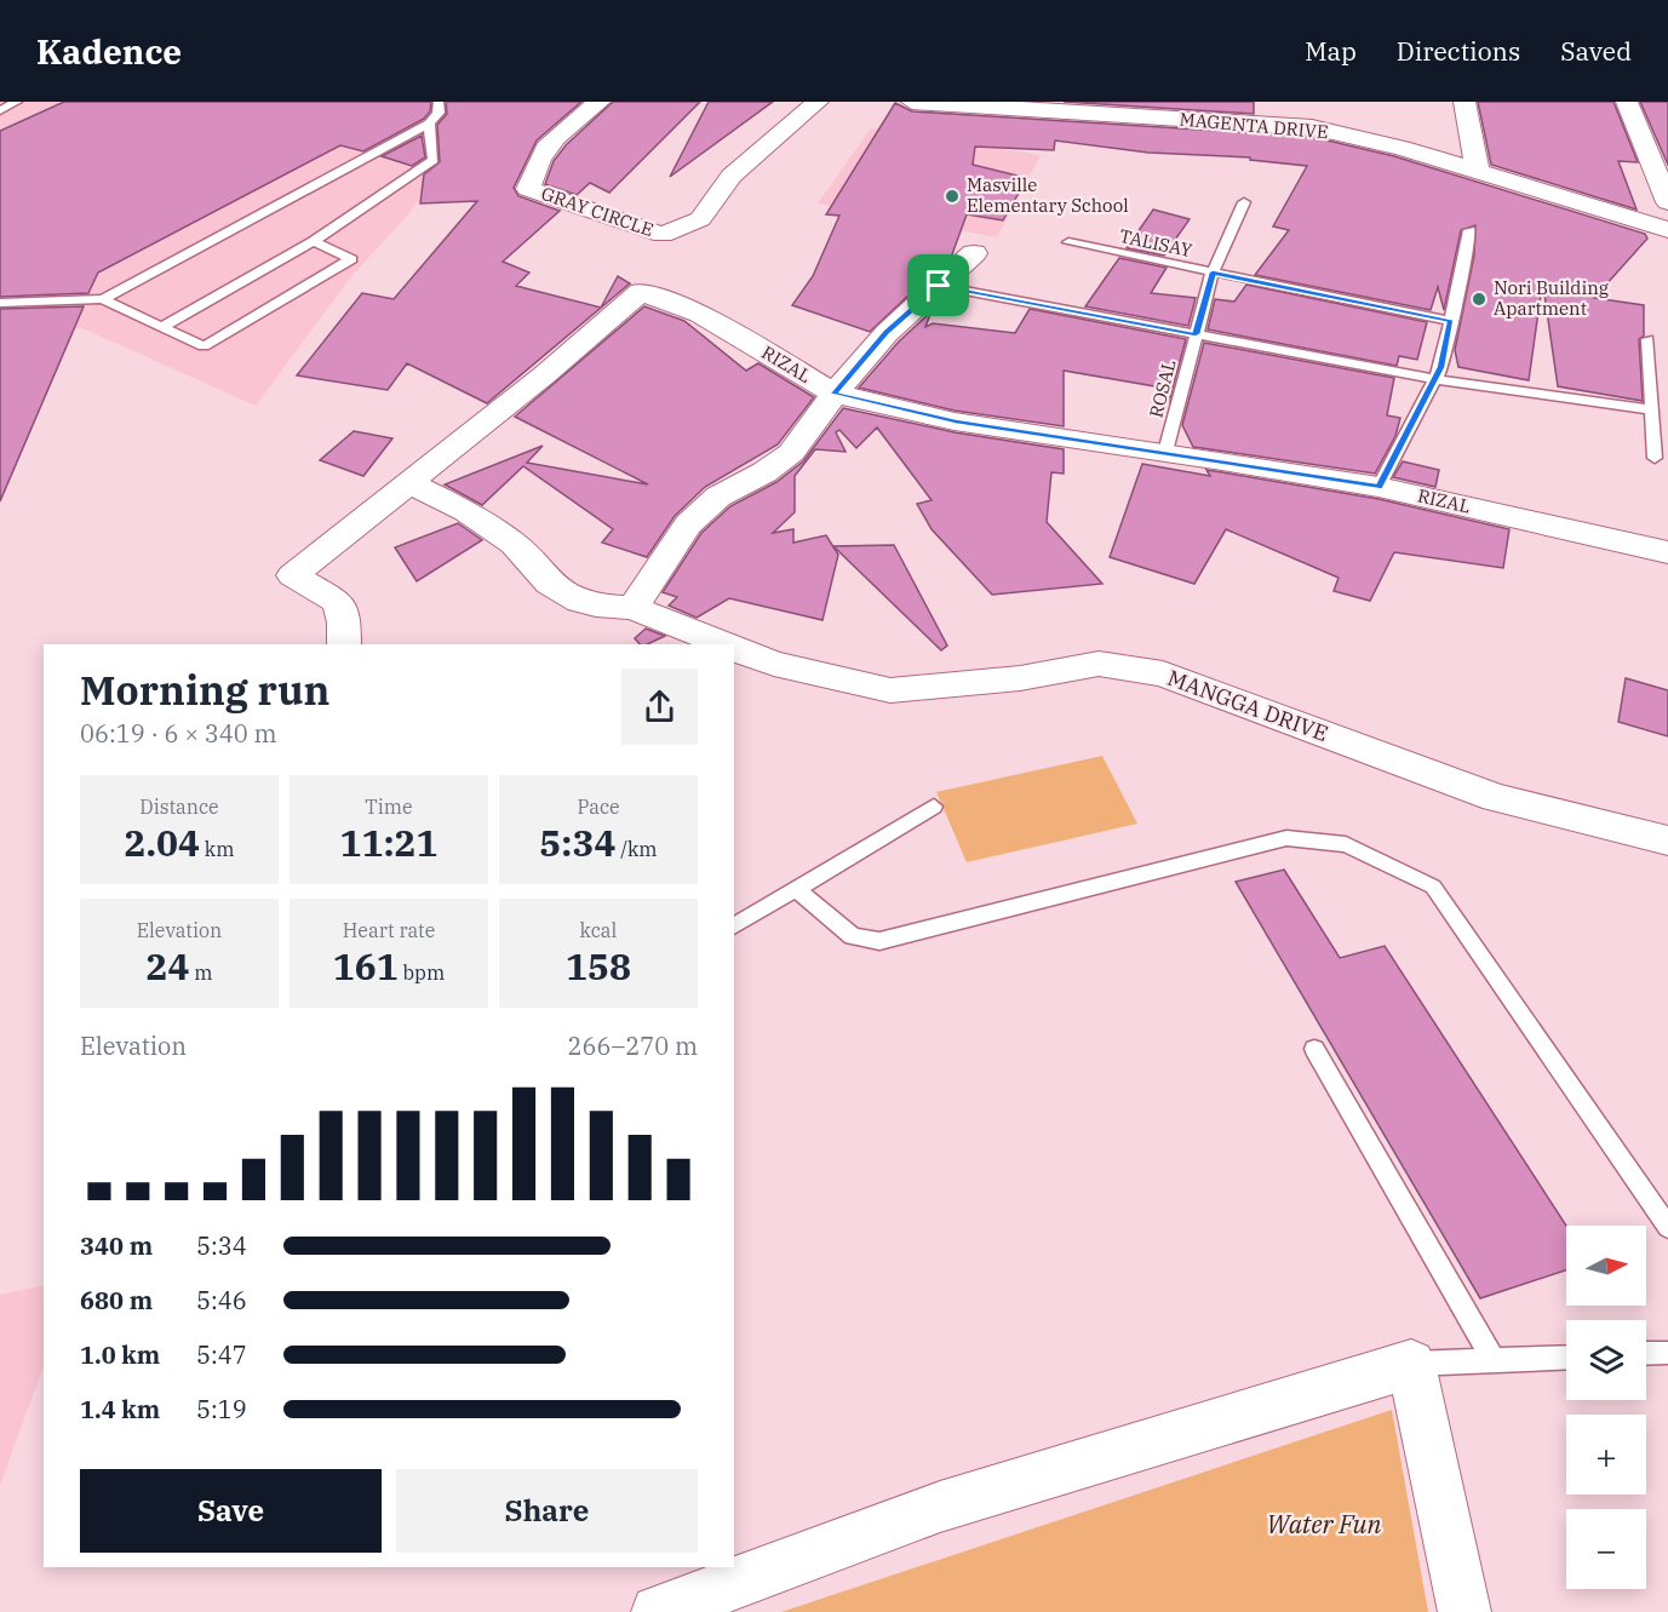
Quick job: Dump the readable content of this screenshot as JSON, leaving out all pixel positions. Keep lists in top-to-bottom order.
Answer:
{
  "streets": {
    "street": [
      "MAGENTA DRIVE",
      "GRAY CIRCLE",
      "RIZAL",
      "MANGGA DRIVE"
    ],
    "lane": ["TALISAY", "ROSAL"]
  },
  "crossings": [
    ["TALISAY", "ROSAL"],
    ["RIZAL", "ROSAL"],
    ["RIZAL", "MANGGA DRIVE"]
  ],
  "parks": ["Water Fun"],
  "places": ["Masville Elementary School", "Nori Building Apartment"],
  "north": "right",
  "page": {
    "header": "Kadence",
    "nav": ["Map", "Directions", "Saved"],
    "heading": ["Morning run", "06:19 · 6 × 340 m"],
    "stats": [
      ["Distance", "2.04 km"],
      ["Time", "11:21"],
      ["Pace", "5:34 /km"],
      ["Elevation", "24 m"],
      ["Heart rate", "161 bpm"],
      ["kcal", "158"]
    ],
    "chart": ["Elevation", "266–270 m"],
    "list": [
      {
        "name": "340 m",
        "note": "5:34"
      },
      {
        "name": "680 m",
        "note": "5:46"
      },
      {
        "name": "1.0 km",
        "note": "5:47"
      },
      {
        "name": "1.4 km",
        "note": "5:19"
      }
    ],
    "map_buttons": ["+", "−"],
    "buttons": ["Save", "Share"]
  }
}
